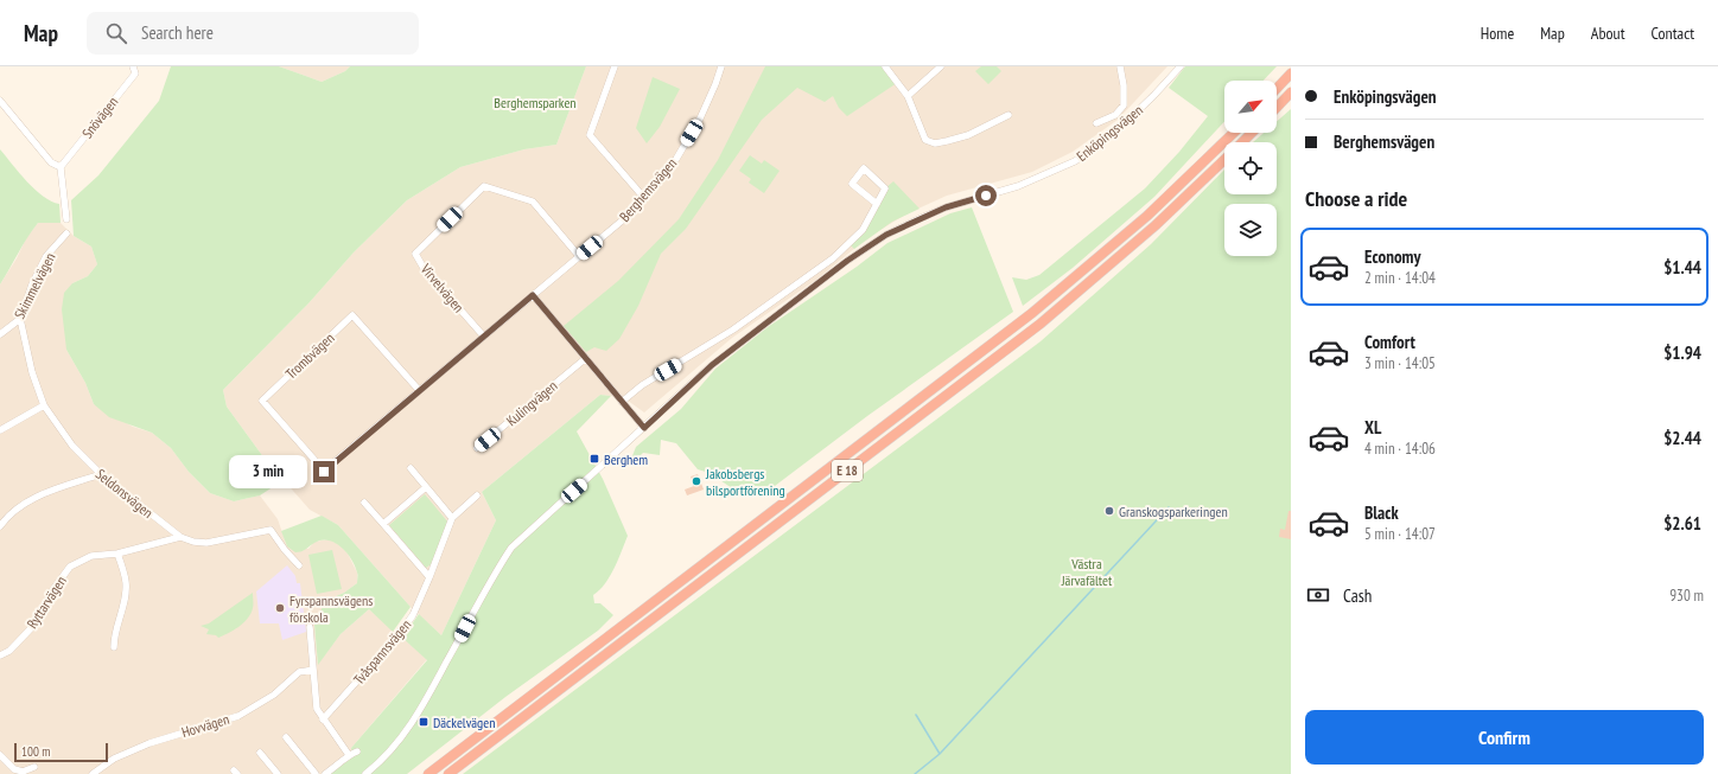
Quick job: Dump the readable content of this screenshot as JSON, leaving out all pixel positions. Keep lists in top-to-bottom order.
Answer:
{
  "streets": {
    "highway": ["E 18"],
    "street": [
      "Snövägen",
      "Enköpingsvägen",
      "Berghemsvägen",
      "Skimmelvägen",
      "Virvelvägen",
      "Trombvägen",
      "Kulingvägen",
      "Seldonsvägen",
      "Ryttarvägen",
      "Tvåspannsvägen",
      "Hovvägen"
    ]
  },
  "crossings": [
    ["Berghemsvägen", "Virvelvägen"],
    ["Berghemsvägen", "Trombvägen"],
    ["Skimmelvägen", "Seldonsvägen"],
    ["Seldonsvägen", "Ryttarvägen"]
  ],
  "parks": ["Berghemsparken", "Västra Järvafältet"],
  "places": {
    "transit": ["Berghem", "Däckelvägen"],
    "other": ["Jakobsbergs bilsportförening", "Granskogsparkeringen", "Fyrspannsvägens förskola"]
  },
  "scale_bar": "100 m",
  "north": "top right",
  "page": {
    "header": "Map",
    "search": "Search here",
    "nav": [
      "Home",
      "Map",
      "About",
      "Contact"
    ],
    "banner": ["Enköpingsvägen", "Berghemsvägen"],
    "heading": "Choose a ride",
    "list": [
      {
        "name": "Economy",
        "note": "2 min · 14:04",
        "value": "$1.44"
      },
      {
        "name": "Comfort",
        "note": "3 min · 14:05",
        "value": "$1.94"
      },
      {
        "name": "XL",
        "note": "4 min · 14:06",
        "value": "$2.44"
      },
      {
        "name": "Black",
        "note": "5 min · 14:07",
        "value": "$2.61"
      }
    ],
    "bubble": "3 min",
    "pay": ["Cash", "930 m"],
    "buttons": "Confirm",
    "scale": "100 m"
  }
}
